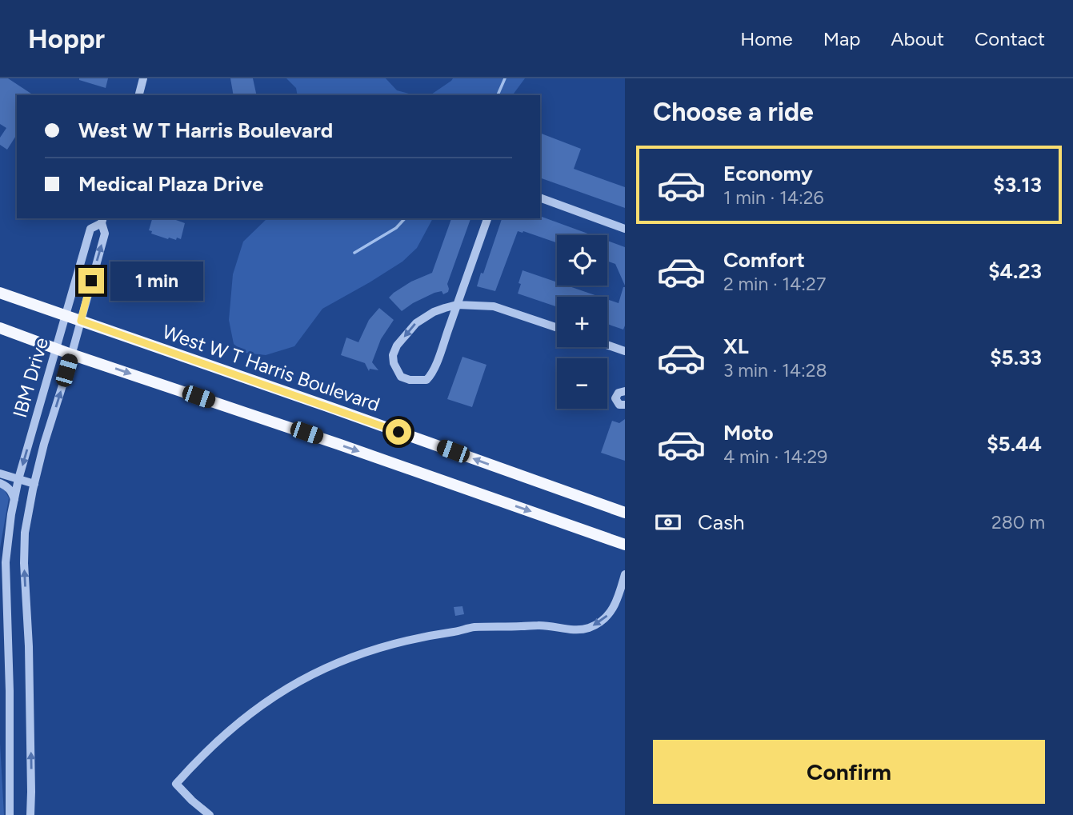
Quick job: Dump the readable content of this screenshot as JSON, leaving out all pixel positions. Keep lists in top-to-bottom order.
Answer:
{
  "streets": {
    "main road": ["West W T Harris Boulevard"],
    "street": ["IBM Drive"]
  },
  "crossings": [
    ["West W T Harris Boulevard", "IBM Drive"]
  ],
  "page": {
    "header": "Hoppr",
    "nav": [
      "Home",
      "Map",
      "About",
      "Contact"
    ],
    "heading": "Choose a ride",
    "banner": ["West W T Harris Boulevard", "Medical Plaza Drive"],
    "list": [
      {
        "name": "Economy",
        "note": "1 min · 14:26",
        "value": "$3.13"
      },
      {
        "name": "Comfort",
        "note": "2 min · 14:27",
        "value": "$4.23"
      },
      {
        "name": "XL",
        "note": "3 min · 14:28",
        "value": "$5.33"
      },
      {
        "name": "Moto",
        "note": "4 min · 14:29",
        "value": "$5.44"
      }
    ],
    "map_buttons": ["+", "−"],
    "bubble": "1 min",
    "pay": ["Cash", "280 m"],
    "buttons": "Confirm"
  }
}
